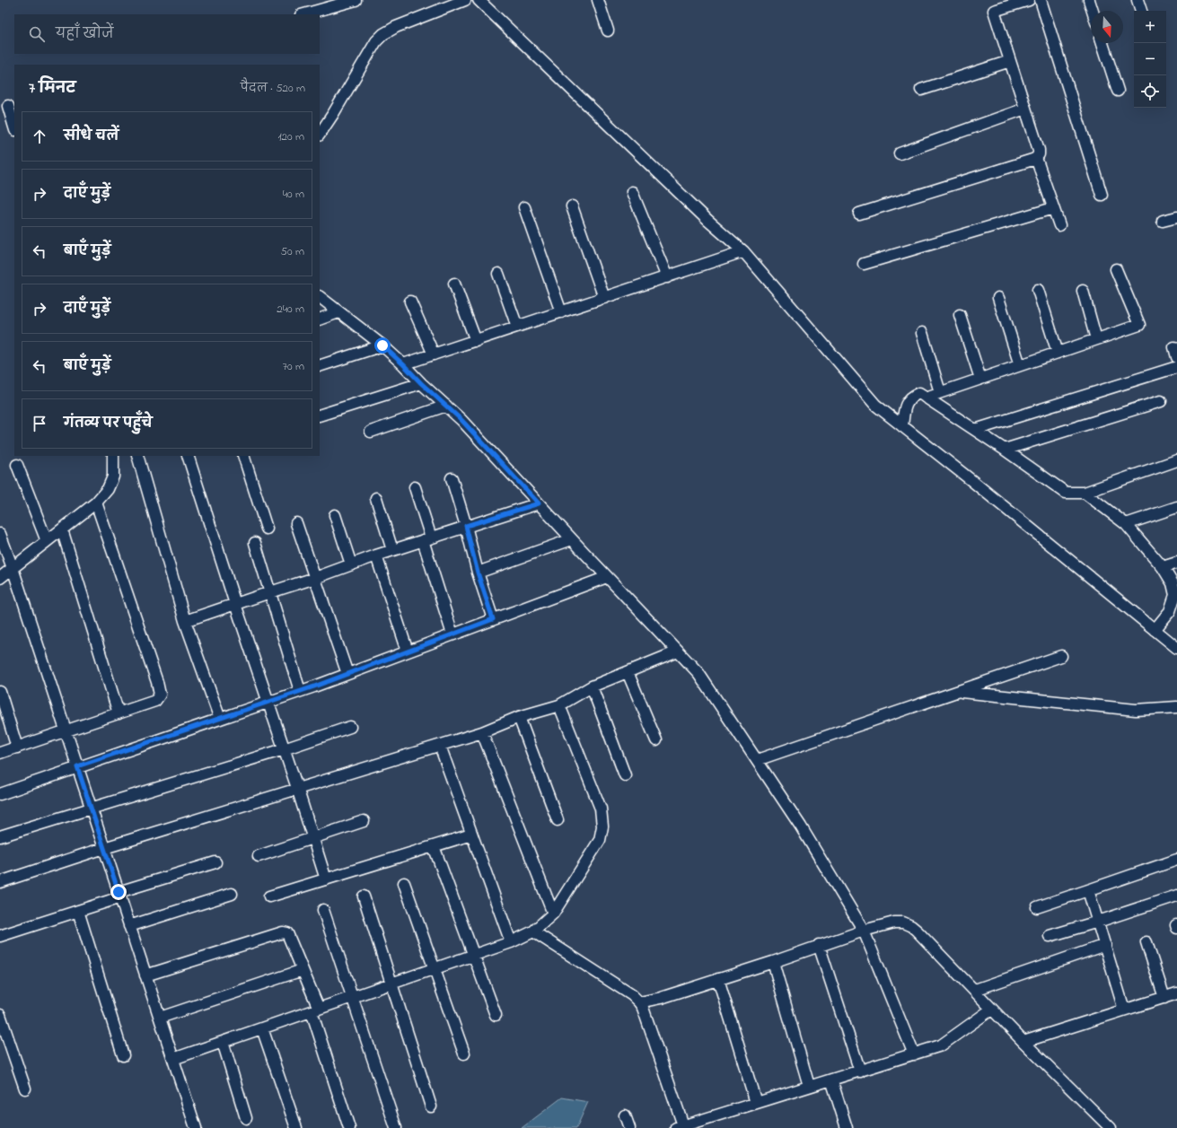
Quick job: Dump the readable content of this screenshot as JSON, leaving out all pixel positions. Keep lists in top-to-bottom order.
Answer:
{
  "north": "bottom",
  "page": {
    "map_buttons": ["+", "−"],
    "search": "यहाँ खोजें",
    "heading": ["7 मिनट", "पैदल · 520 m"],
    "list": [
      ["सीधे चलें", "120 m"],
      ["दाएँ मुड़ें", "40 m"],
      ["बाएँ मुड़ें", "50 m"],
      ["दाएँ मुड़ें", "240 m"],
      ["बाएँ मुड़ें", "70 m"],
      "गंतव्य पर पहुँचे"
    ]
  }
}
